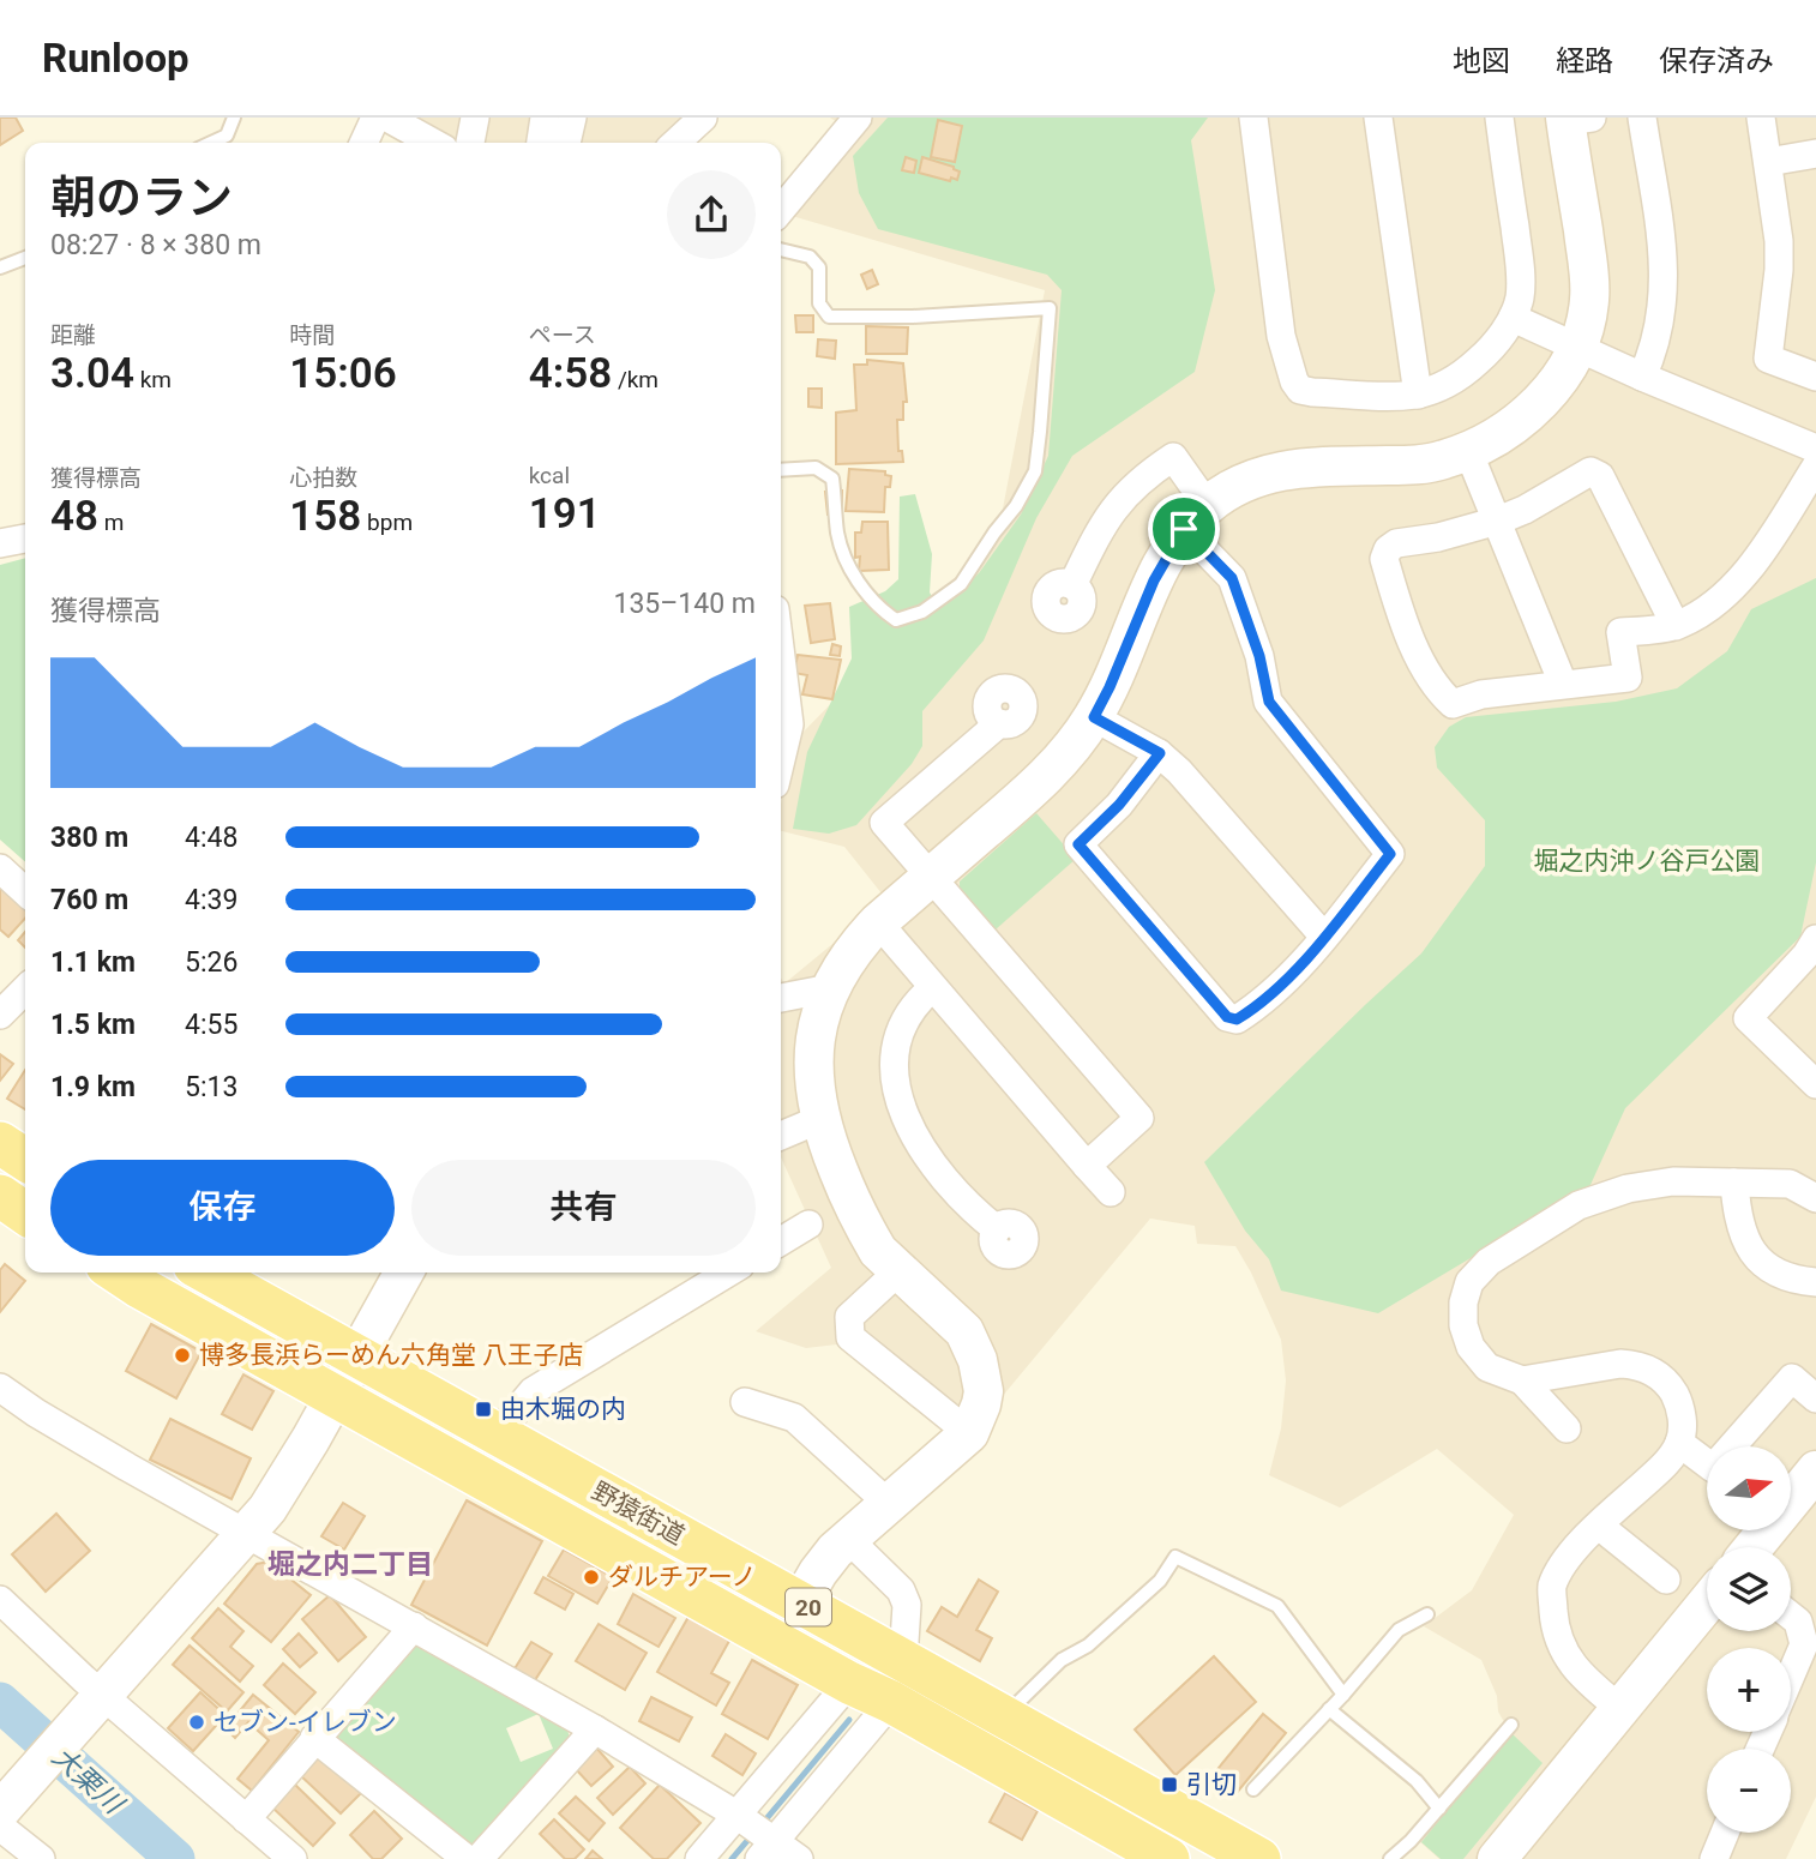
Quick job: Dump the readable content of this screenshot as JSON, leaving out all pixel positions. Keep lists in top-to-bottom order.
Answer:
{
  "streets": {
    "main road": ["野猿街道", "20"]
  },
  "districts": ["堀之内二丁目"],
  "water": ["大栗川"],
  "parks": ["堀之内沖ノ谷戸公園"],
  "places": {
    "other": ["博多長浜らーめん六角堂 八王子店", "ダルチアーノ", "セブン-イレブン"],
    "transit": ["由木堀の内", "引切"]
  },
  "north": "right",
  "page": {
    "header": "Runloop",
    "nav": ["地図", "経路", "保存済み"],
    "heading": ["朝のラン", "08:27 · 8 × 380 m"],
    "stats": [
      ["距離", "3.04 km"],
      ["時間", "15:06"],
      ["ペース", "4:58 /km"],
      ["獲得標高", "48 m"],
      ["心拍数", "158 bpm"],
      ["kcal", "191"]
    ],
    "chart": ["獲得標高", "135–140 m"],
    "list": [
      {
        "name": "380 m",
        "note": "4:48"
      },
      {
        "name": "760 m",
        "note": "4:39"
      },
      {
        "name": "1.1 km",
        "note": "5:26"
      },
      {
        "name": "1.5 km",
        "note": "4:55"
      },
      {
        "name": "1.9 km",
        "note": "5:13"
      }
    ],
    "buttons": ["保存", "共有"],
    "map_buttons": ["+", "−"]
  }
}
